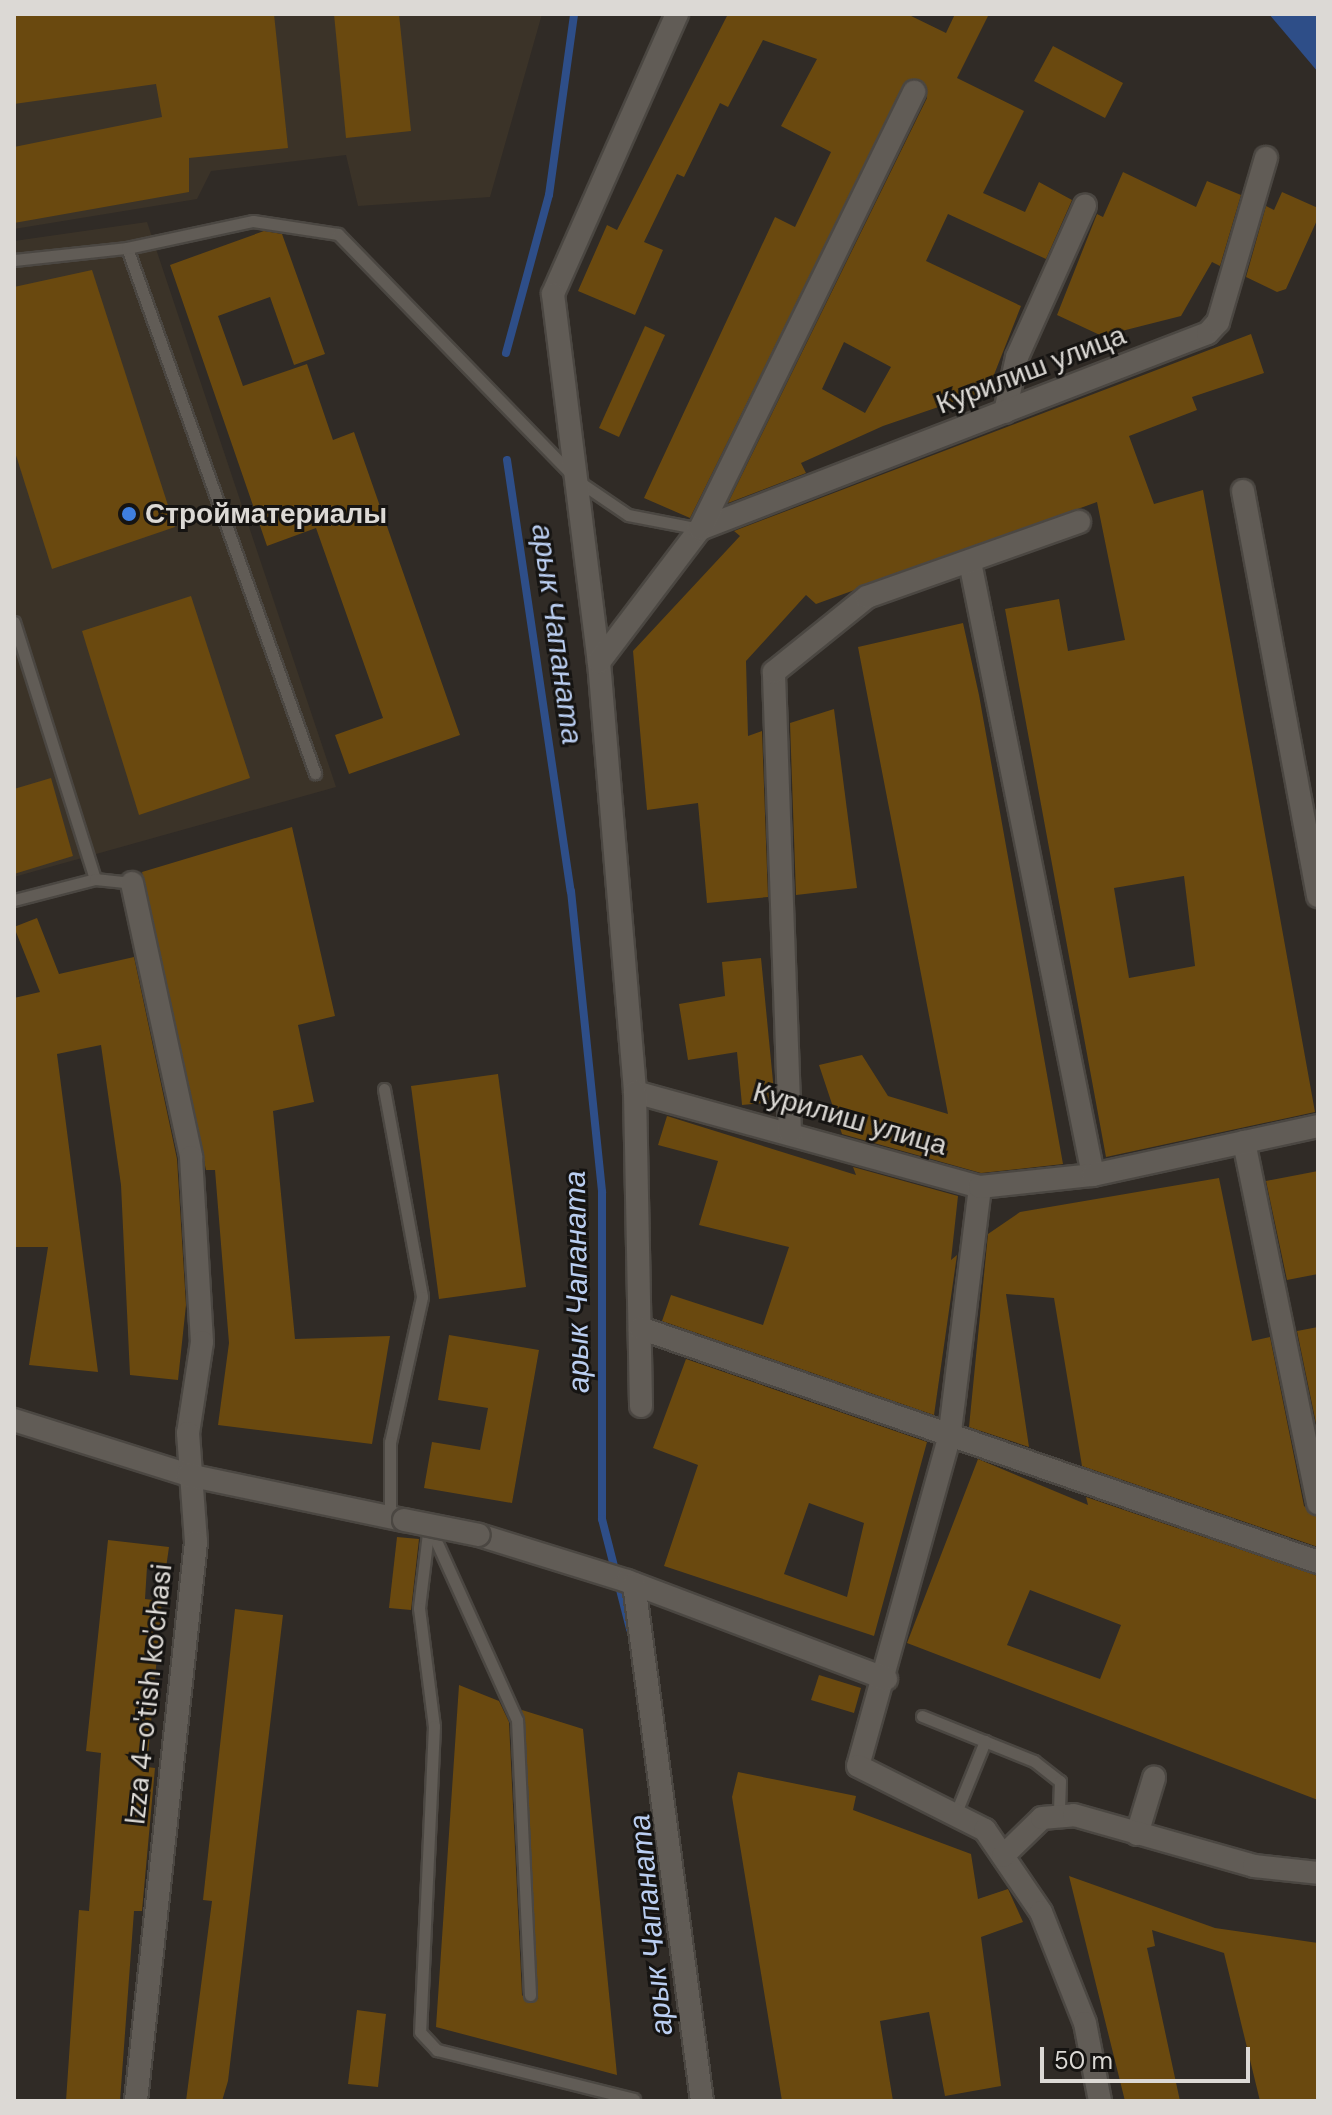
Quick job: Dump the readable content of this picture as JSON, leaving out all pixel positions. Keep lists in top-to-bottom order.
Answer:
{
  "streets": {
    "street": ["Курилиш улица", "Izza 4-o'tish ko'chasi"]
  },
  "water": ["арык Чапаната"],
  "places": ["Стройматериалы"],
  "scale_bar": "50 m"
}
